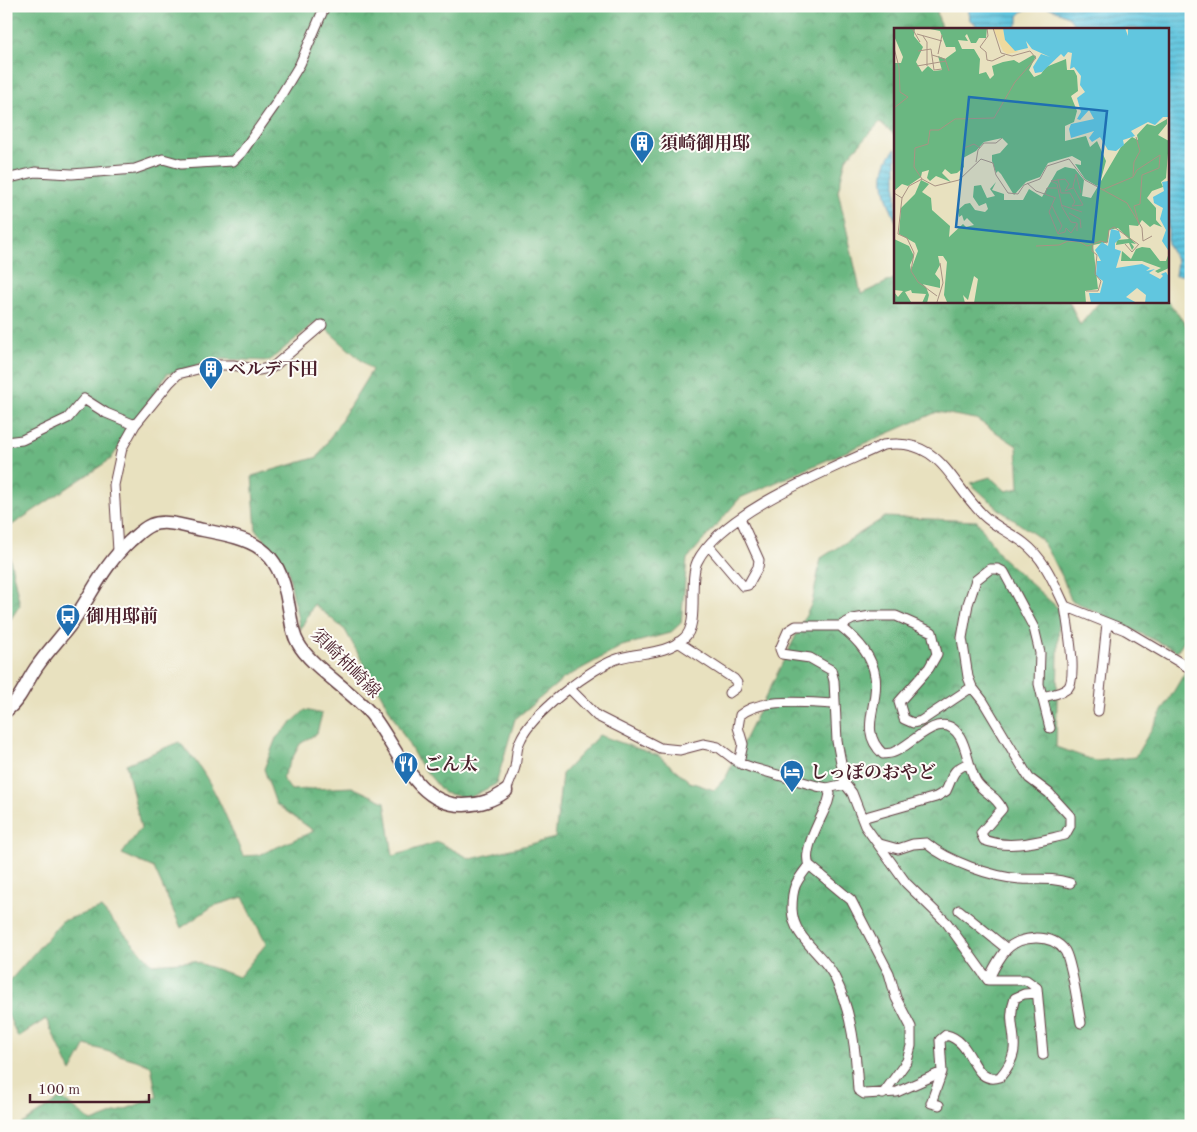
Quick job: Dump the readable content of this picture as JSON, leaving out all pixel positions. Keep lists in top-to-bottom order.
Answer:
{
  "streets": {
    "main road": ["須崎柿崎線"]
  },
  "places": {
    "building": ["須崎御用邸", "ベルデ下田"],
    "bus stop": ["御用邸前"],
    "restaurant": ["ごん太"],
    "hotel": ["しっぽのおやど"]
  },
  "scale_bar": "100 m"
}
